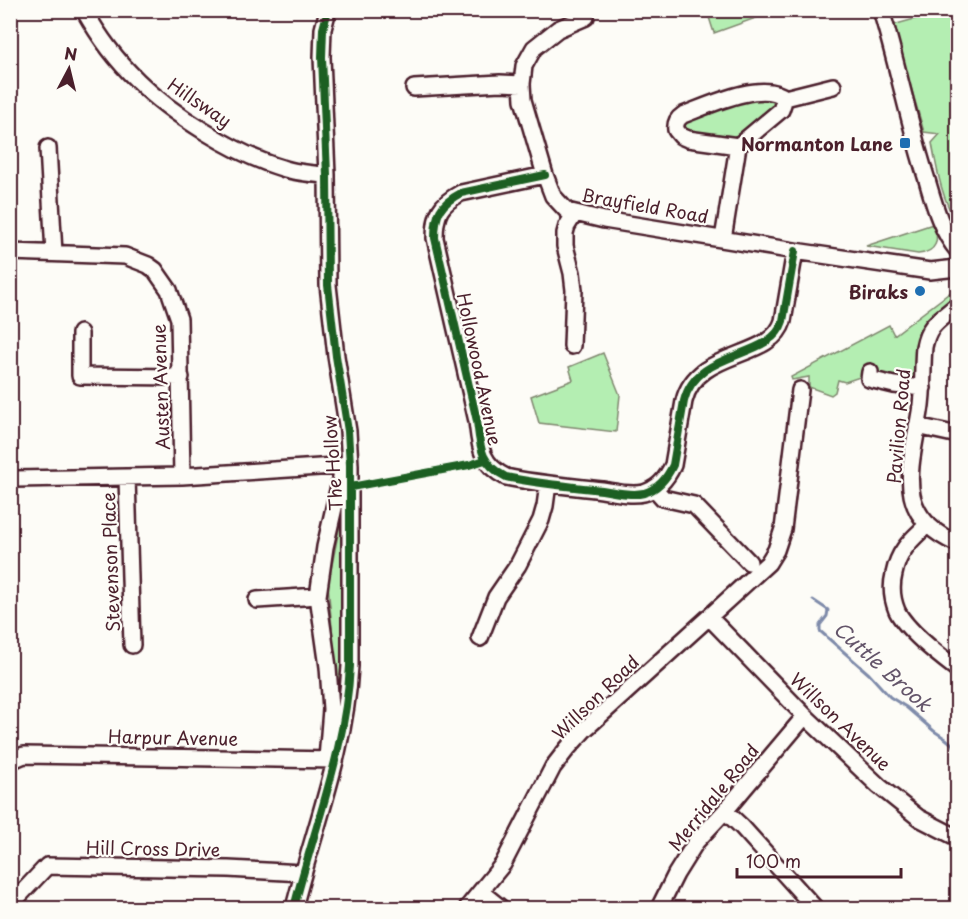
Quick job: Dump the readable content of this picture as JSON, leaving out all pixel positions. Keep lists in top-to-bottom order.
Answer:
{
  "streets": {
    "street": [
      "Hillsway",
      "Brayfield Road",
      "Hollowood Avenue",
      "Austen Avenue",
      "Pavilion Road",
      "The Hollow",
      "Stevenson Place",
      "Willson Road",
      "Willson Avenue",
      "Harpur Avenue",
      "Merridale Road",
      "Hill Cross Drive"
    ]
  },
  "crossings": [
    ["Hillsway", "The Hollow"],
    ["Brayfield Road", "Hollowood Avenue"],
    ["The Hollow", "Harpur Avenue"],
    ["The Hollow", "Hill Cross Drive"],
    ["Willson Road", "Willson Avenue"],
    ["Willson Avenue", "Merridale Road"]
  ],
  "water": ["Cuttle Brook"],
  "places": {
    "transit": ["Normanton Lane"],
    "other": ["Biraks"]
  },
  "scale_bar": "100 m",
  "north": "top"
}
